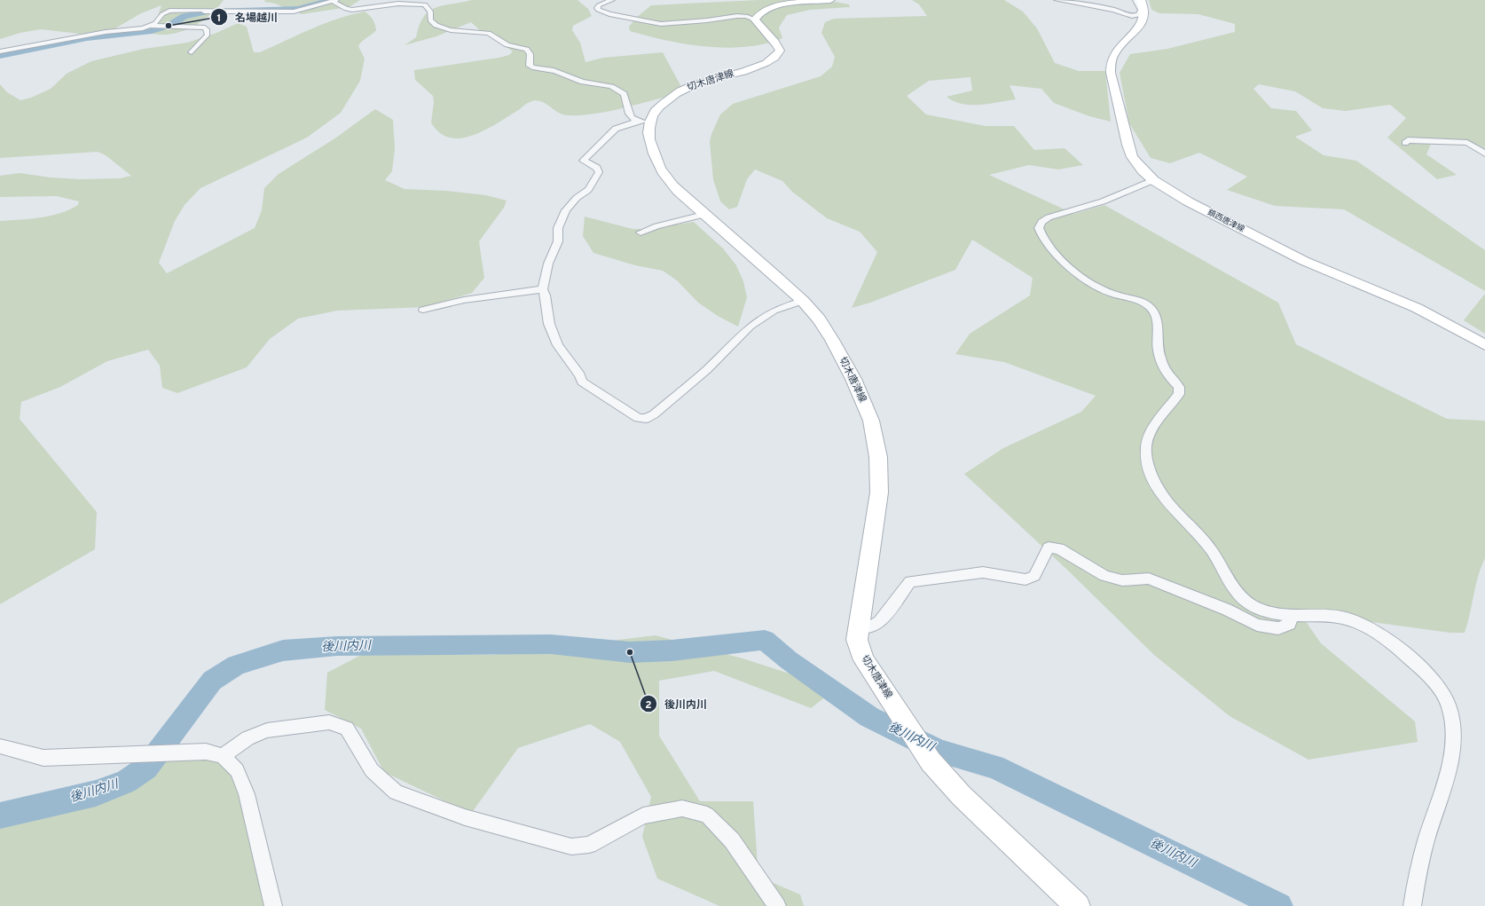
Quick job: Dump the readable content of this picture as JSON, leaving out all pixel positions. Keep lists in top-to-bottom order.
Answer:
{
  "streets": {
    "main road": ["切木唐津線", "鎮西唐津線"]
  },
  "water": ["後川内川"],
  "places": ["名場越川", "後川内川"]
}
